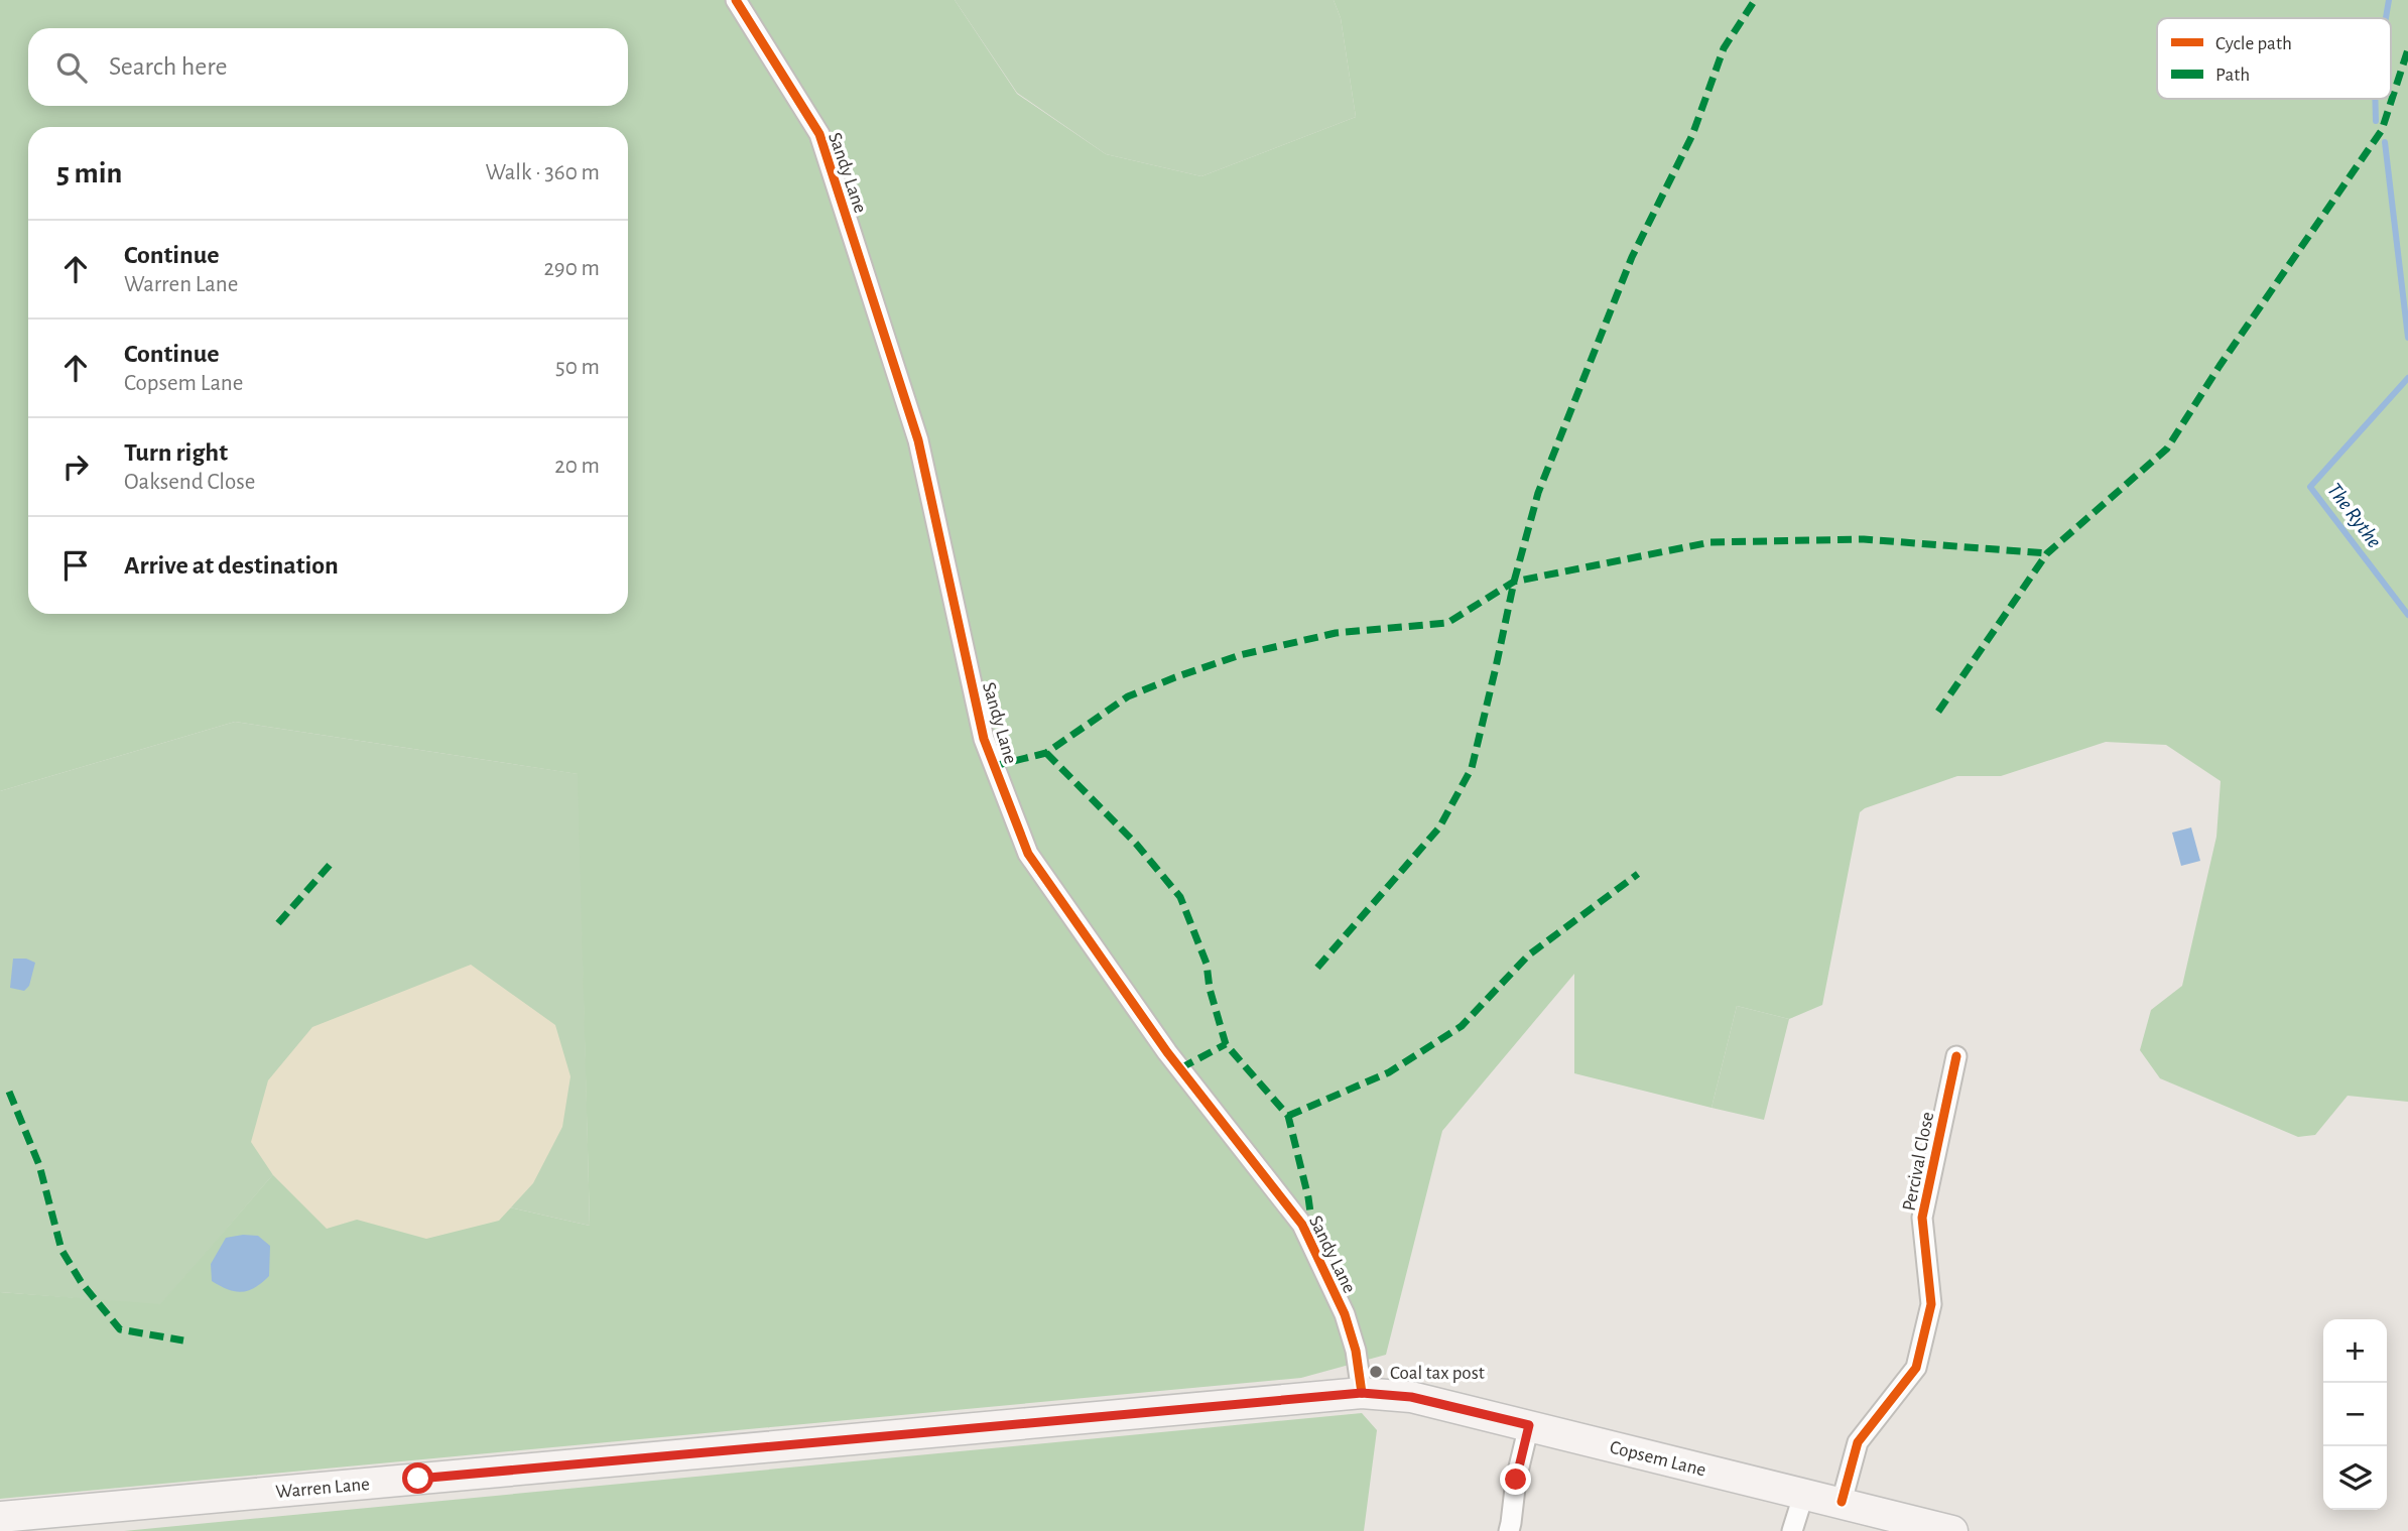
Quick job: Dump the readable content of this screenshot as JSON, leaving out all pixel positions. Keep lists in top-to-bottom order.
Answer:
{
  "streets": {
    "main road": ["Copsem Lane", "Warren Lane"],
    "street": ["Sandy Lane", "Percival Close"]
  },
  "crossings": [
    ["Sandy Lane", "Copsem Lane"],
    ["Sandy Lane", "Warren Lane"],
    ["Percival Close", "Copsem Lane"],
    ["Copsem Lane", "Warren Lane"]
  ],
  "water": ["The Rythe"],
  "places": ["Coal tax post"],
  "legend": ["Cycle path", "Path"],
  "page": {
    "search": "Search here",
    "heading": ["5 min", "Walk · 360 m"],
    "list": [
      ["Continue", "Warren Lane", "290 m"],
      ["Continue", "Copsem Lane", "50 m"],
      ["Turn right", "Oaksend Close", "20 m"],
      "Arrive at destination"
    ],
    "map_buttons": ["+", "−"]
  }
}
